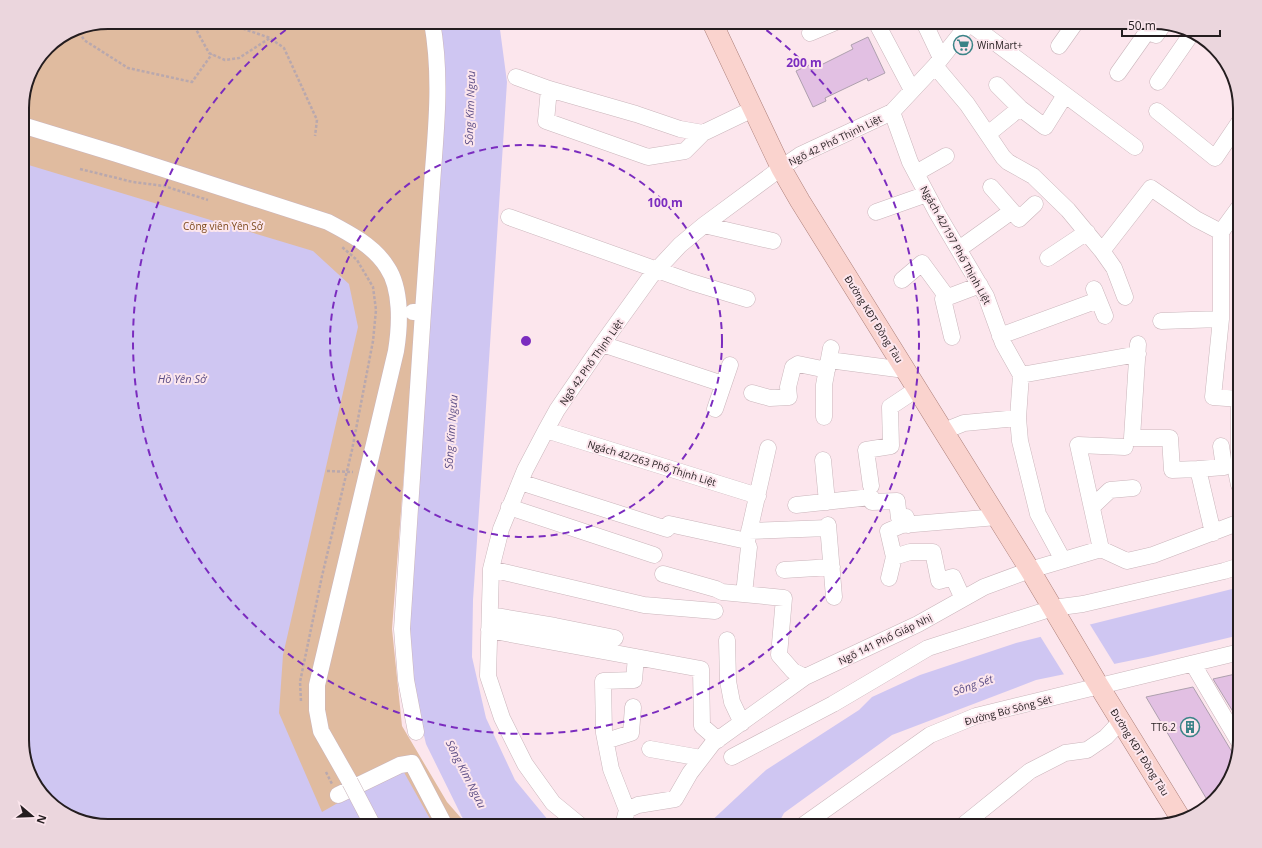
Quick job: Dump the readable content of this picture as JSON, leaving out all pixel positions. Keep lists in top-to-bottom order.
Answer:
{
  "streets": {
    "main road": ["Đường KĐT Đồng Tàu"],
    "street": [
      "Ngõ 42 Phố Thịnh Liệt",
      "Ngách 42/197 Phố Thịnh Liệt",
      "Ngách 42/263 Phố Thịnh Liệt",
      "Ngõ 141 Phố Giáp Nhị",
      "Đường Bờ Sông Sét"
    ]
  },
  "crossings": [
    ["Ngõ 42 Phố Thịnh Liệt", "Ngách 42/197 Phố Thịnh Liệt"],
    ["Ngõ 42 Phố Thịnh Liệt", "Đường KĐT Đồng Tàu"],
    ["Ngõ 42 Phố Thịnh Liệt", "Ngách 42/263 Phố Thịnh Liệt"],
    ["Đường KĐT Đồng Tàu", "Ngõ 141 Phố Giáp Nhị"],
    ["Đường KĐT Đồng Tàu", "Đường Bờ Sông Sét"]
  ],
  "water": ["Sông Kim Ngưu", "Hồ Yên Sở", "Sông Sét"],
  "parks": ["Công viên Yên Sở"],
  "places": {
    "supermarket": ["WinMart+"],
    "building": ["TT6.2"]
  },
  "scale_bar": "50 m",
  "north": "right",
  "rings": ["200 m", "100 m"]
}
